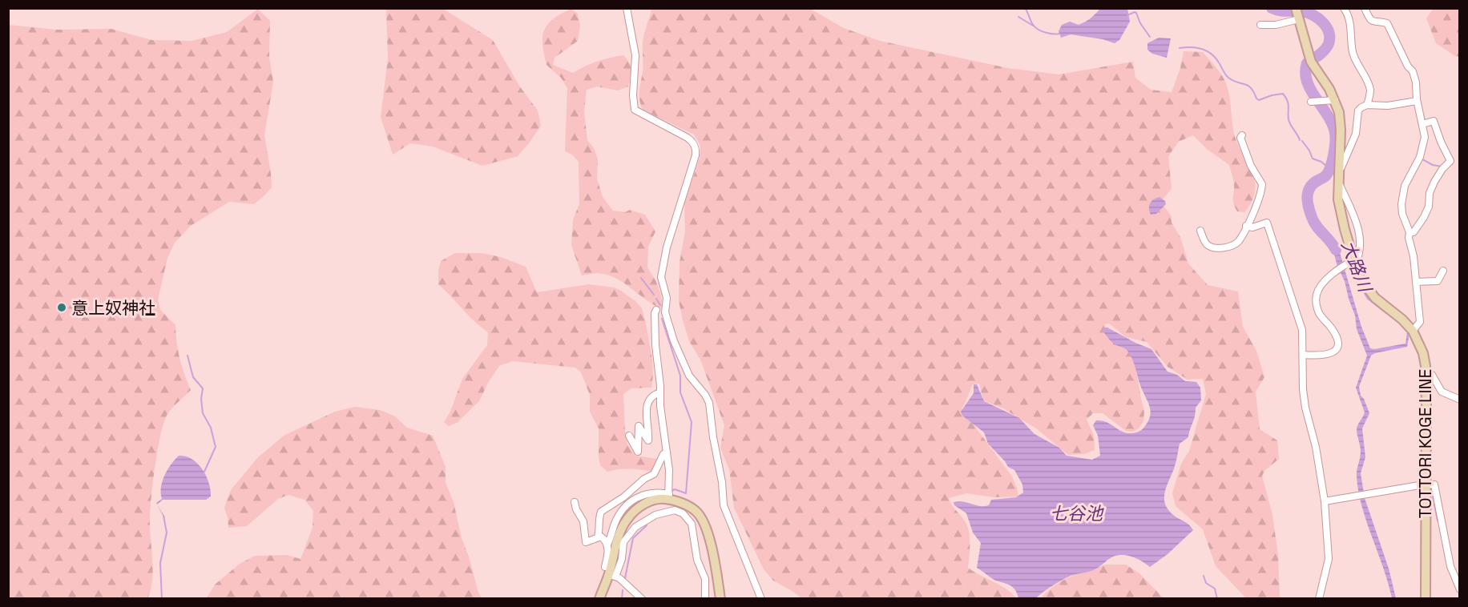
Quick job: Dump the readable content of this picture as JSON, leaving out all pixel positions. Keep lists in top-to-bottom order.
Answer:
{
  "streets": {
    "main road": ["TOTTORI KOGE LINE"]
  },
  "water": ["大路川", "七谷池"],
  "places": ["意上奴神社"]
}
